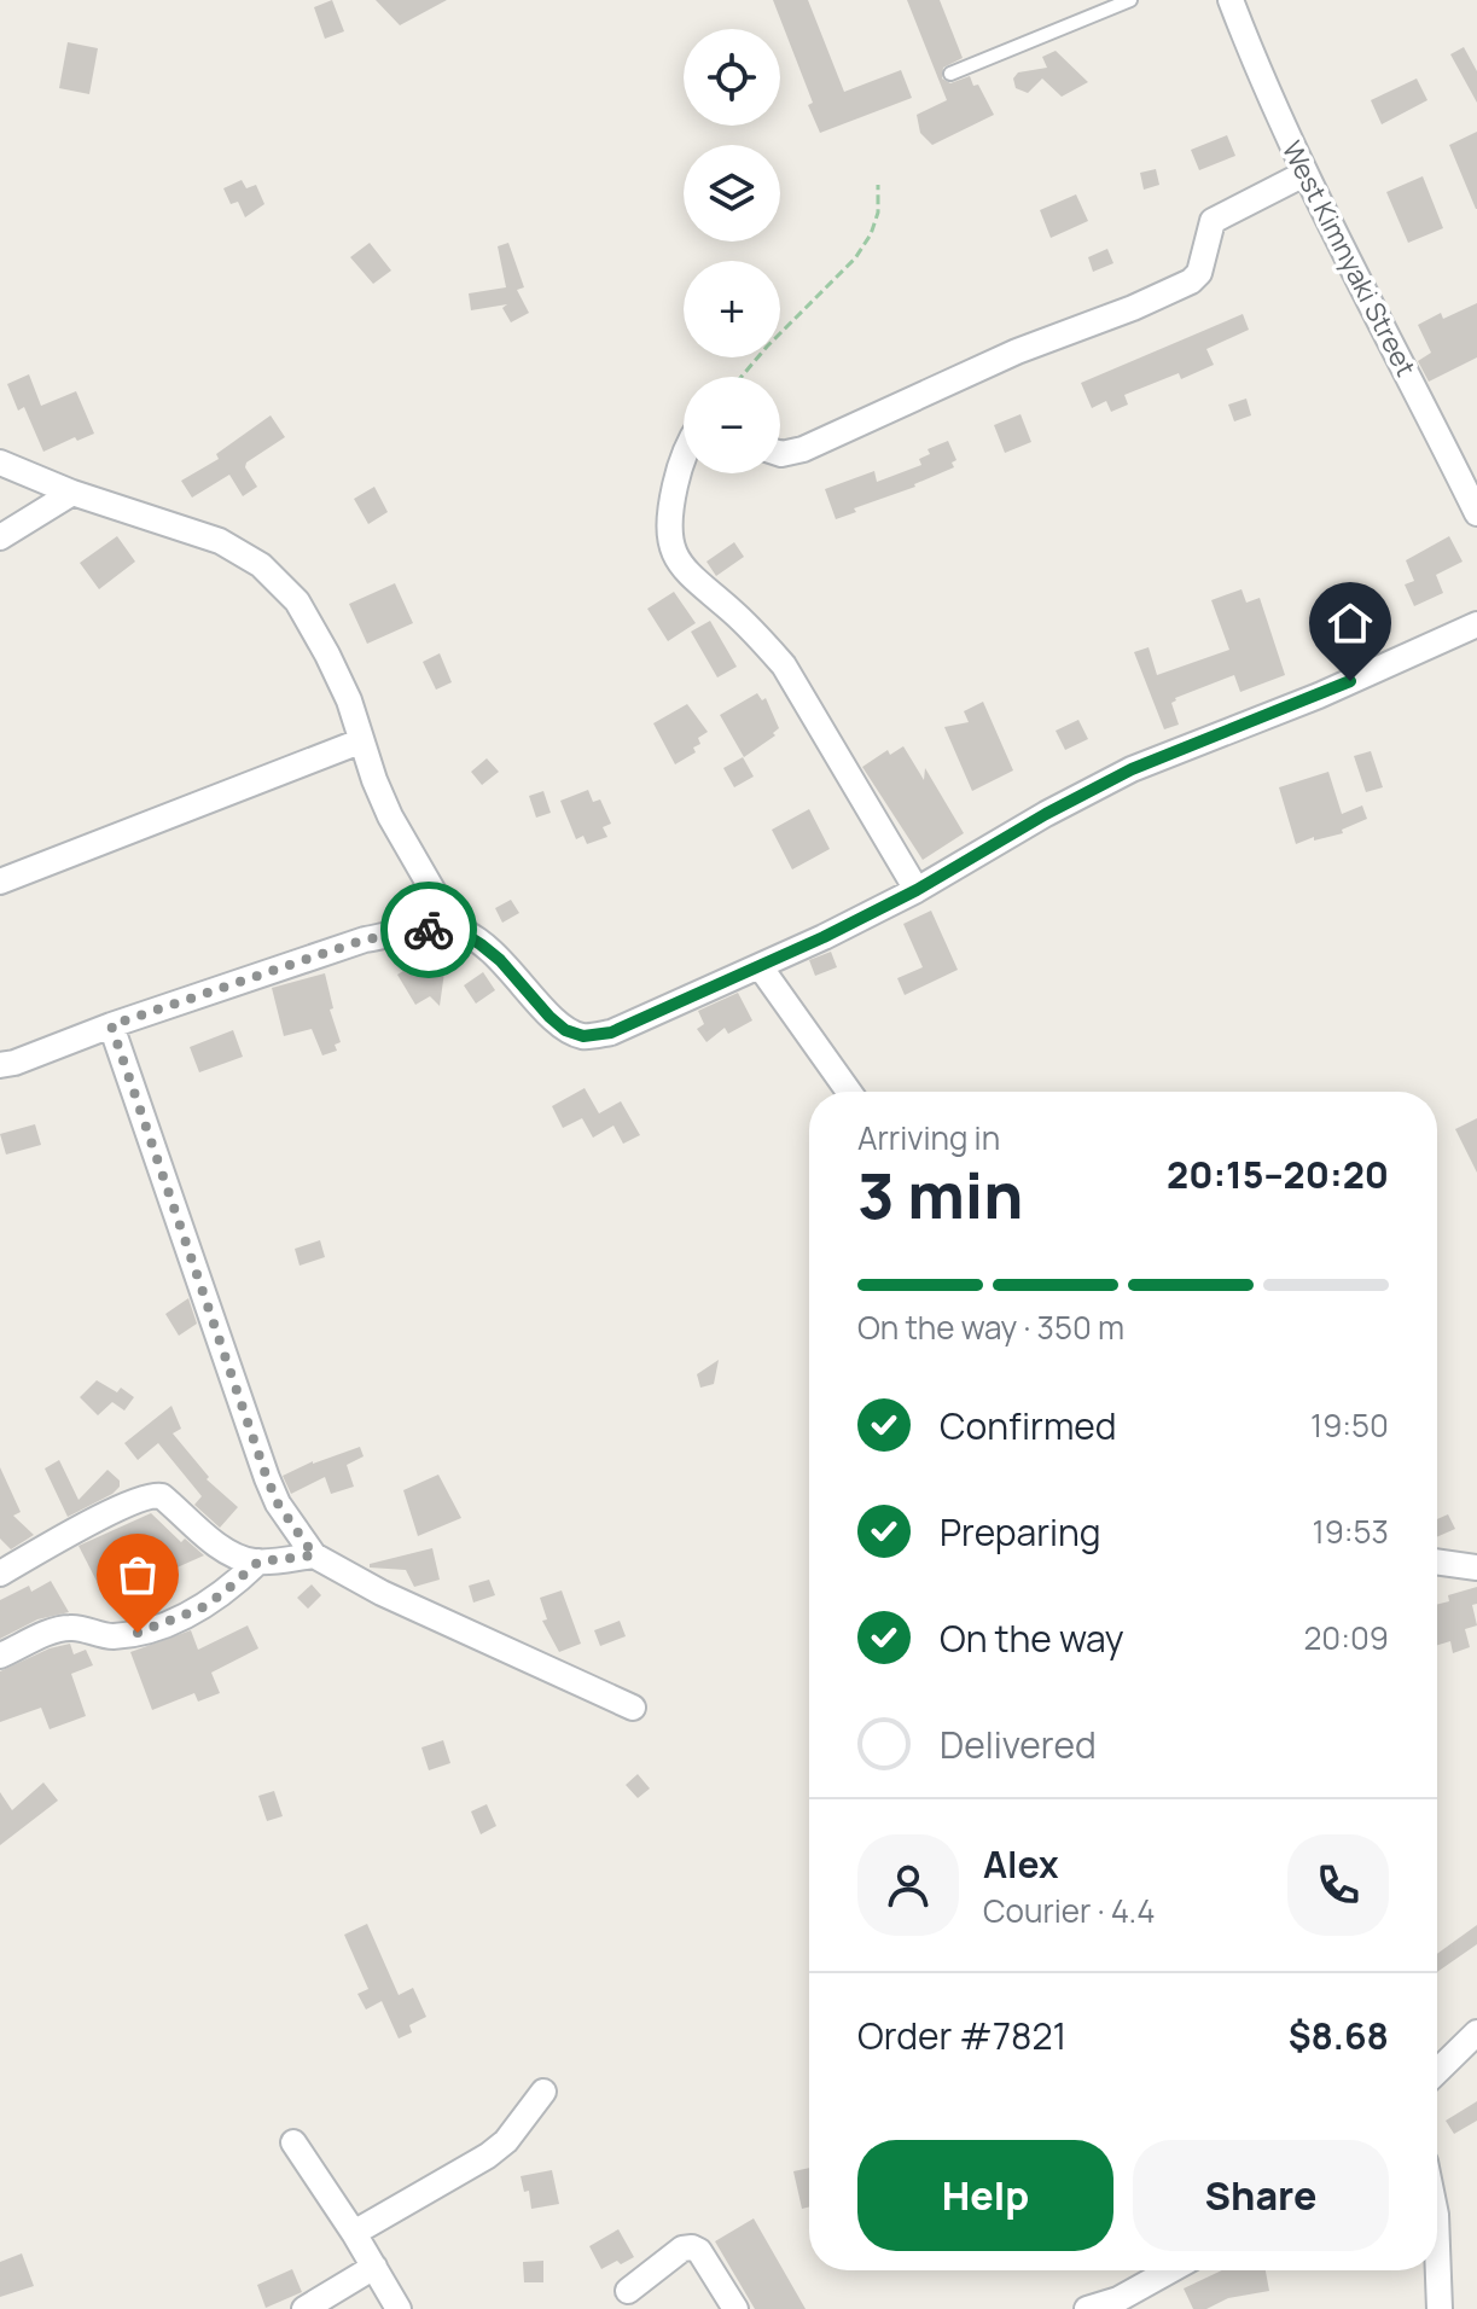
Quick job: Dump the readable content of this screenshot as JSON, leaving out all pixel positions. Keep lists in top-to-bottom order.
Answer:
{
  "streets": {
    "street": ["West Kimnyaki Street"]
  },
  "page": {
    "map_buttons": ["+", "−"],
    "heading": ["3 min", "Arriving in", "20:15–20:20"],
    "panel": [
      "Alex",
      "Courier · 4.4",
      "Order #7821",
      "$8.68"
    ],
    "bar": "On the way · 350 m",
    "list": [
      ["Confirmed", "19:50"],
      ["Preparing", "19:53"],
      ["On the way", "20:09"],
      "Delivered"
    ],
    "buttons": ["Help", "Share"]
  }
}
